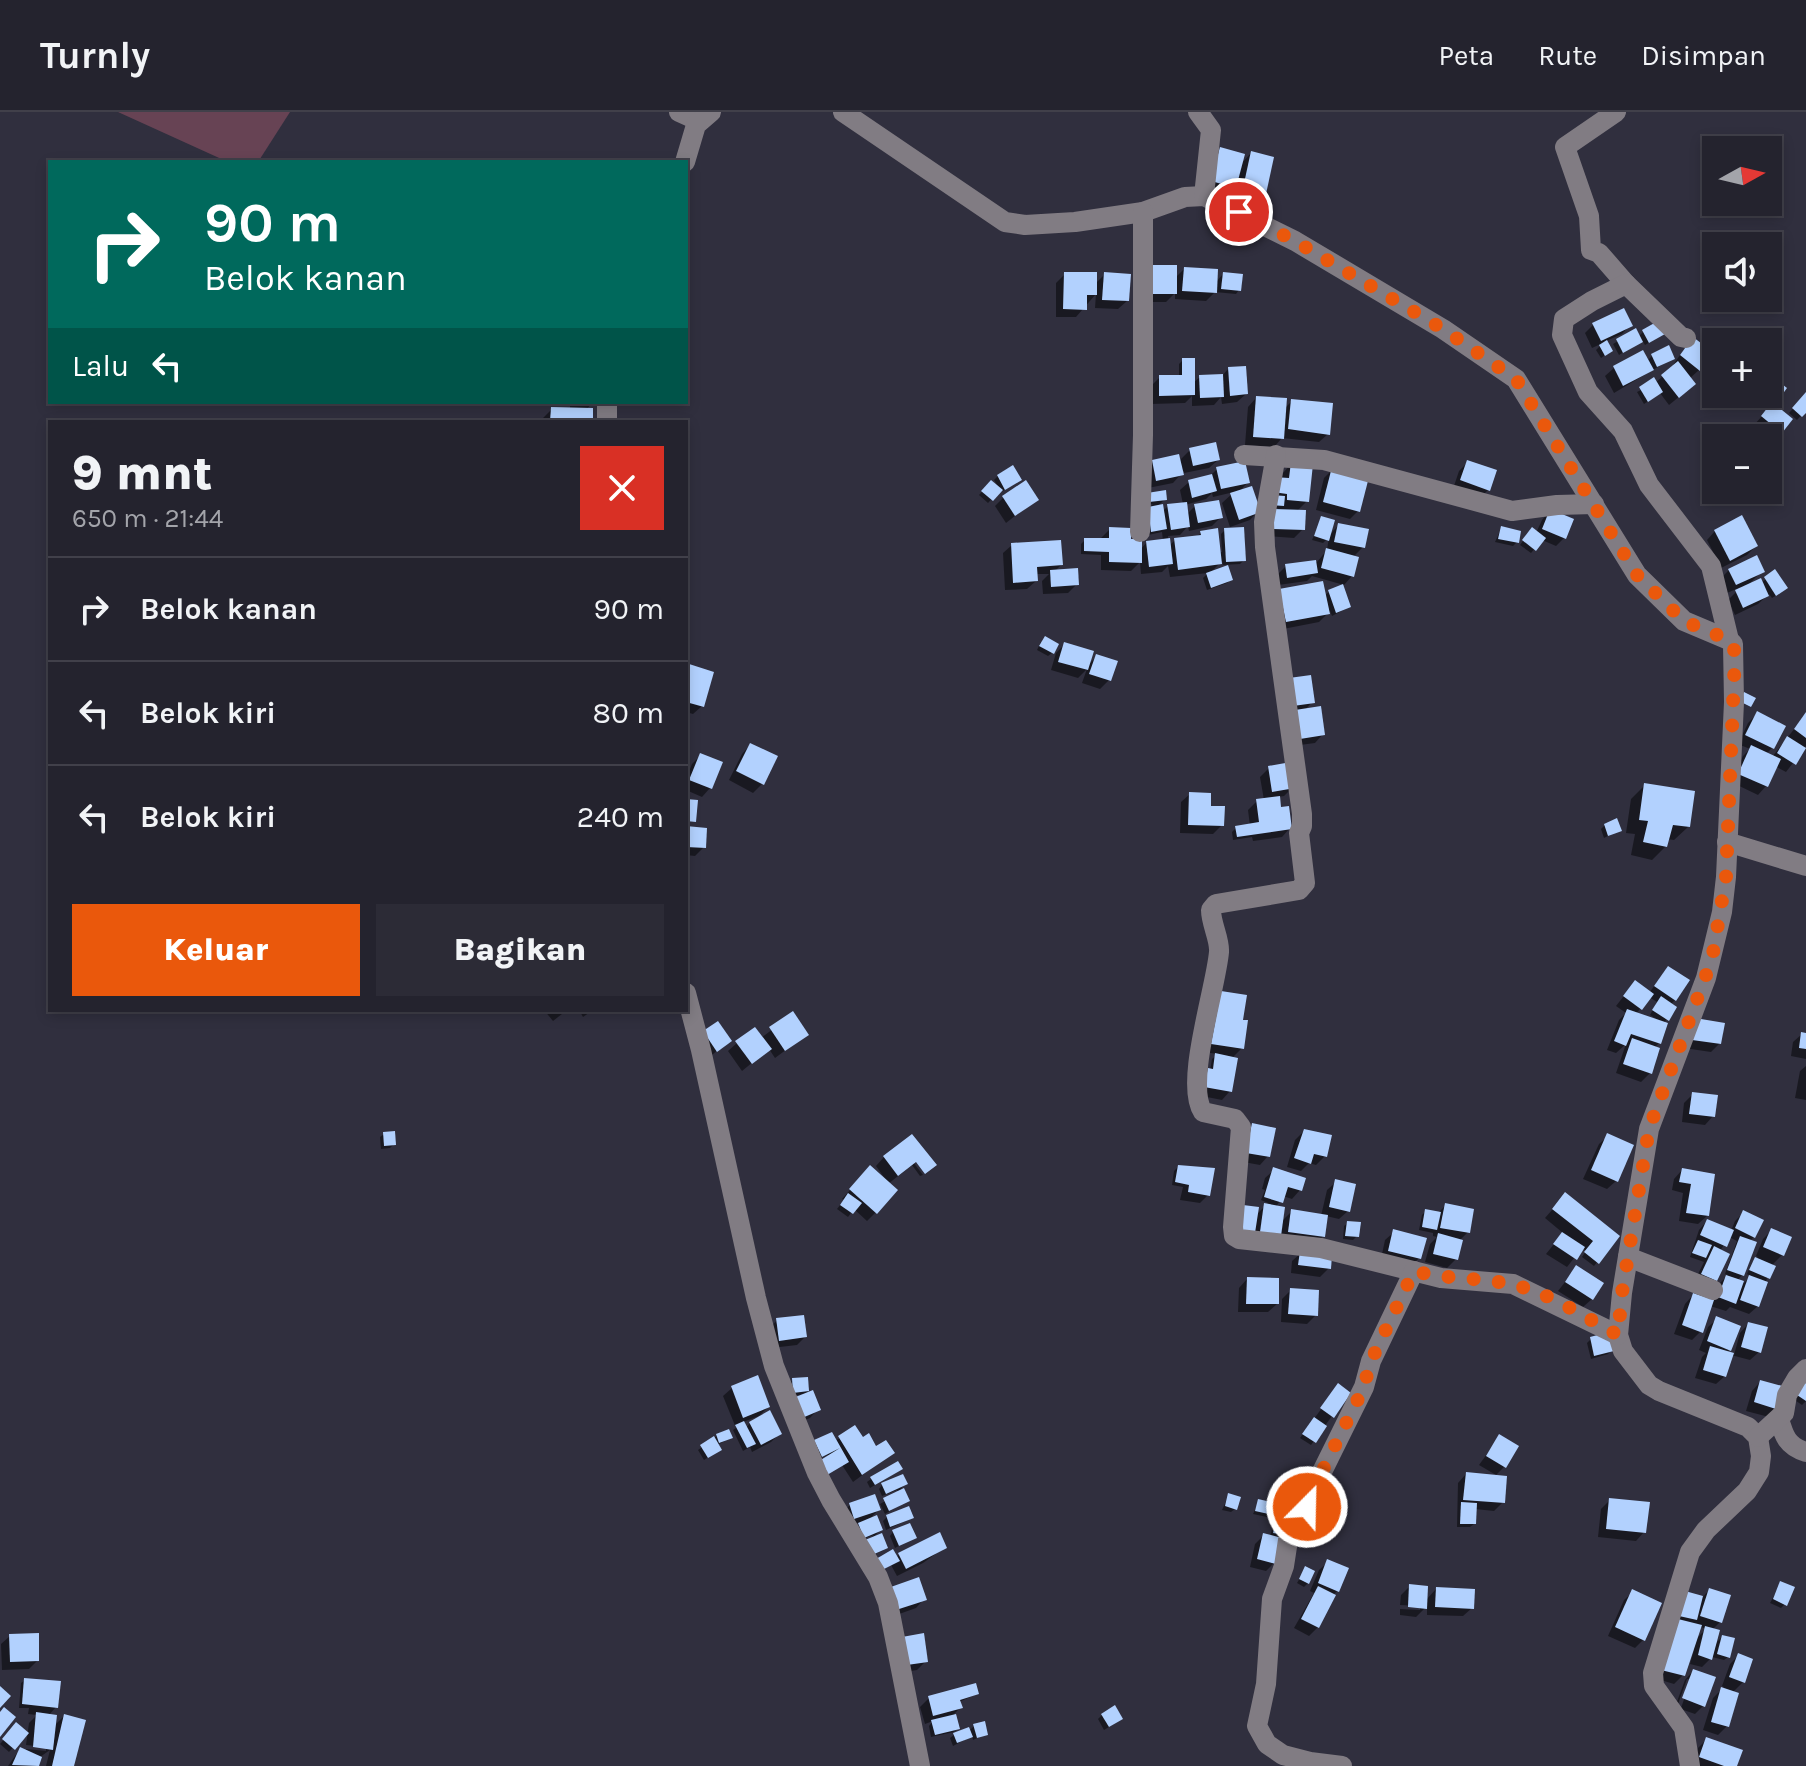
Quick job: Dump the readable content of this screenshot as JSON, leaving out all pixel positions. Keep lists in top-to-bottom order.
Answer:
{
  "north": "right",
  "page": {
    "header": "Turnly",
    "nav": ["Peta", "Rute", "Disimpan"],
    "map_buttons": ["+", "−"],
    "turn": ["90 m", "Belok kanan"],
    "then": "Lalu",
    "heading": ["9 mnt", "650 m · 21:44"],
    "list": [
      {
        "name": "Belok kanan",
        "value": "90 m"
      },
      {
        "name": "Belok kiri",
        "value": "80 m"
      },
      {
        "name": "Belok kiri",
        "value": "240 m"
      }
    ],
    "buttons": ["Keluar", "Bagikan"]
  }
}
